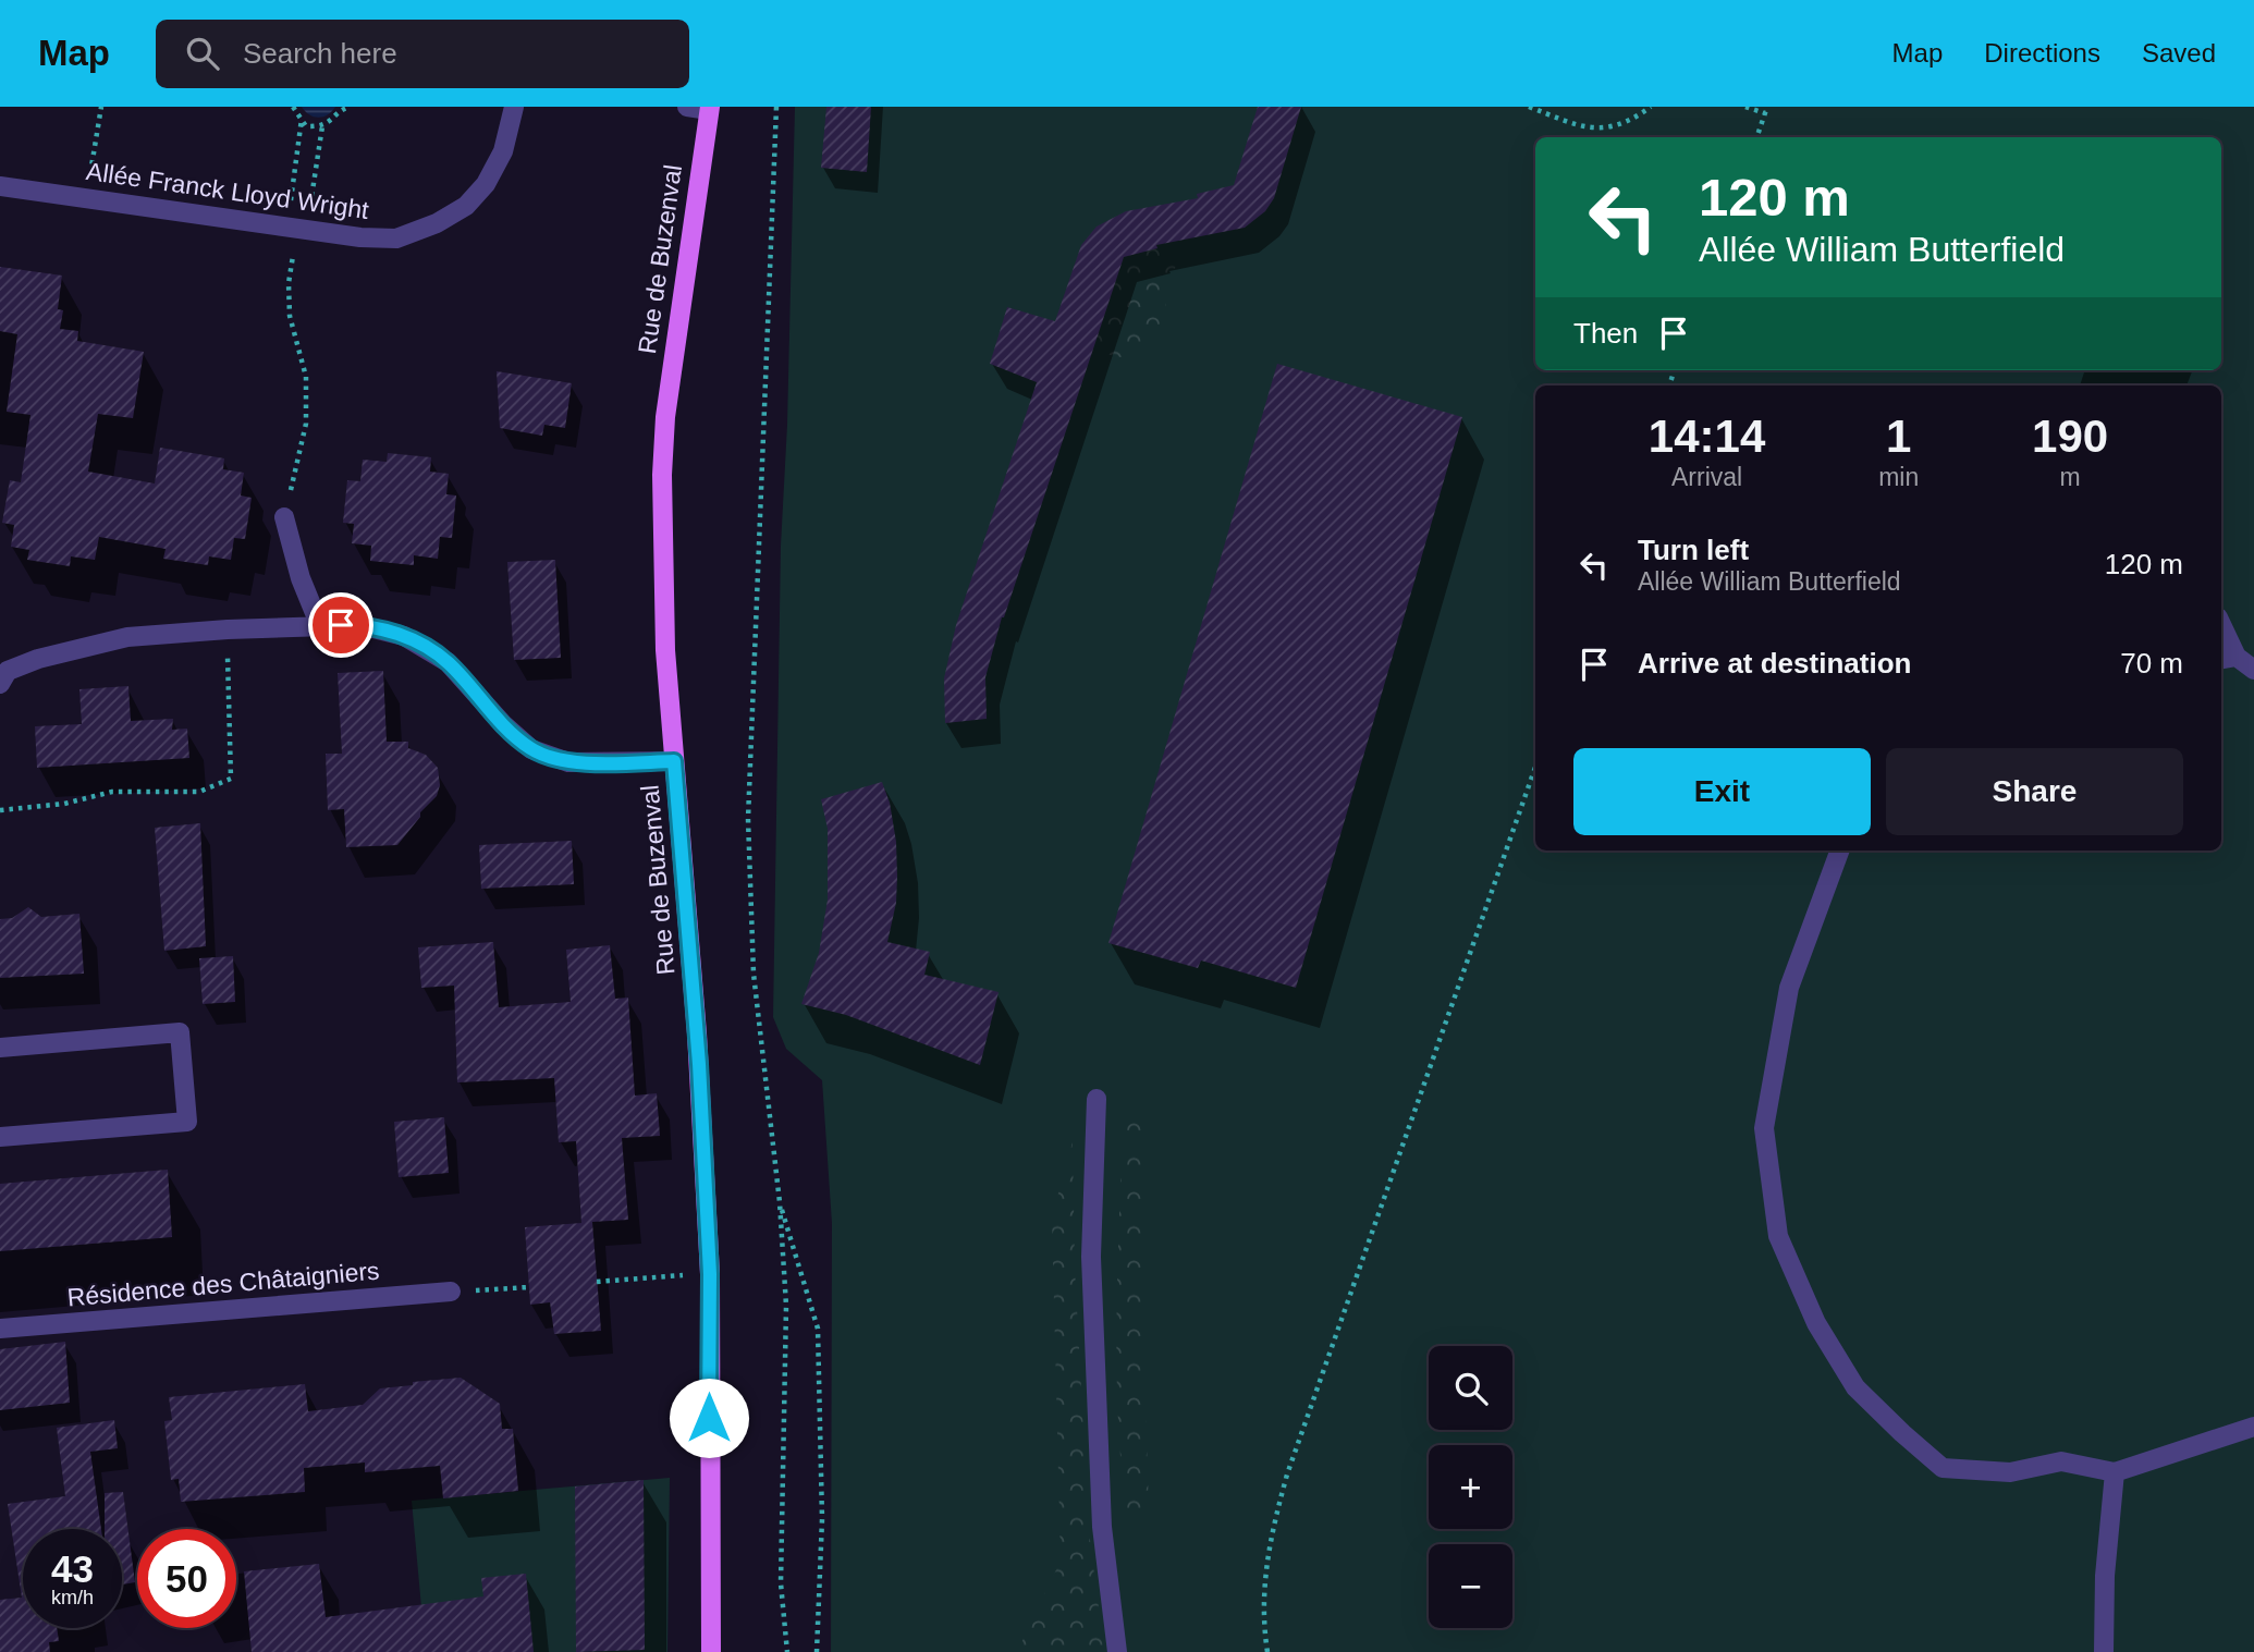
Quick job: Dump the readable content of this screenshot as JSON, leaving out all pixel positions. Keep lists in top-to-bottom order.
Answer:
{
  "streets": {
    "main road": ["Rue de Buzenval"],
    "street": ["Allée Franck Lloyd Wright", "Résidence des Châtaigniers"]
  },
  "page": {
    "header": "Map",
    "search": "Search here",
    "nav": ["Map", "Directions", "Saved"],
    "turn": ["120 m", "Allée William Butterfield"],
    "then": "Then",
    "eta": [
      "14:14",
      "Arrival",
      "1",
      "min",
      "190",
      "m"
    ],
    "list": [
      {
        "name": "Turn left",
        "note": "Allée William Butterfield",
        "value": "120 m"
      },
      {
        "name": "Arrive at destination",
        "value": "70 m"
      }
    ],
    "buttons": ["Exit", "Share"],
    "map_buttons": ["+", "−"],
    "speed": "43 km/h",
    "limit": "50"
  }
}
